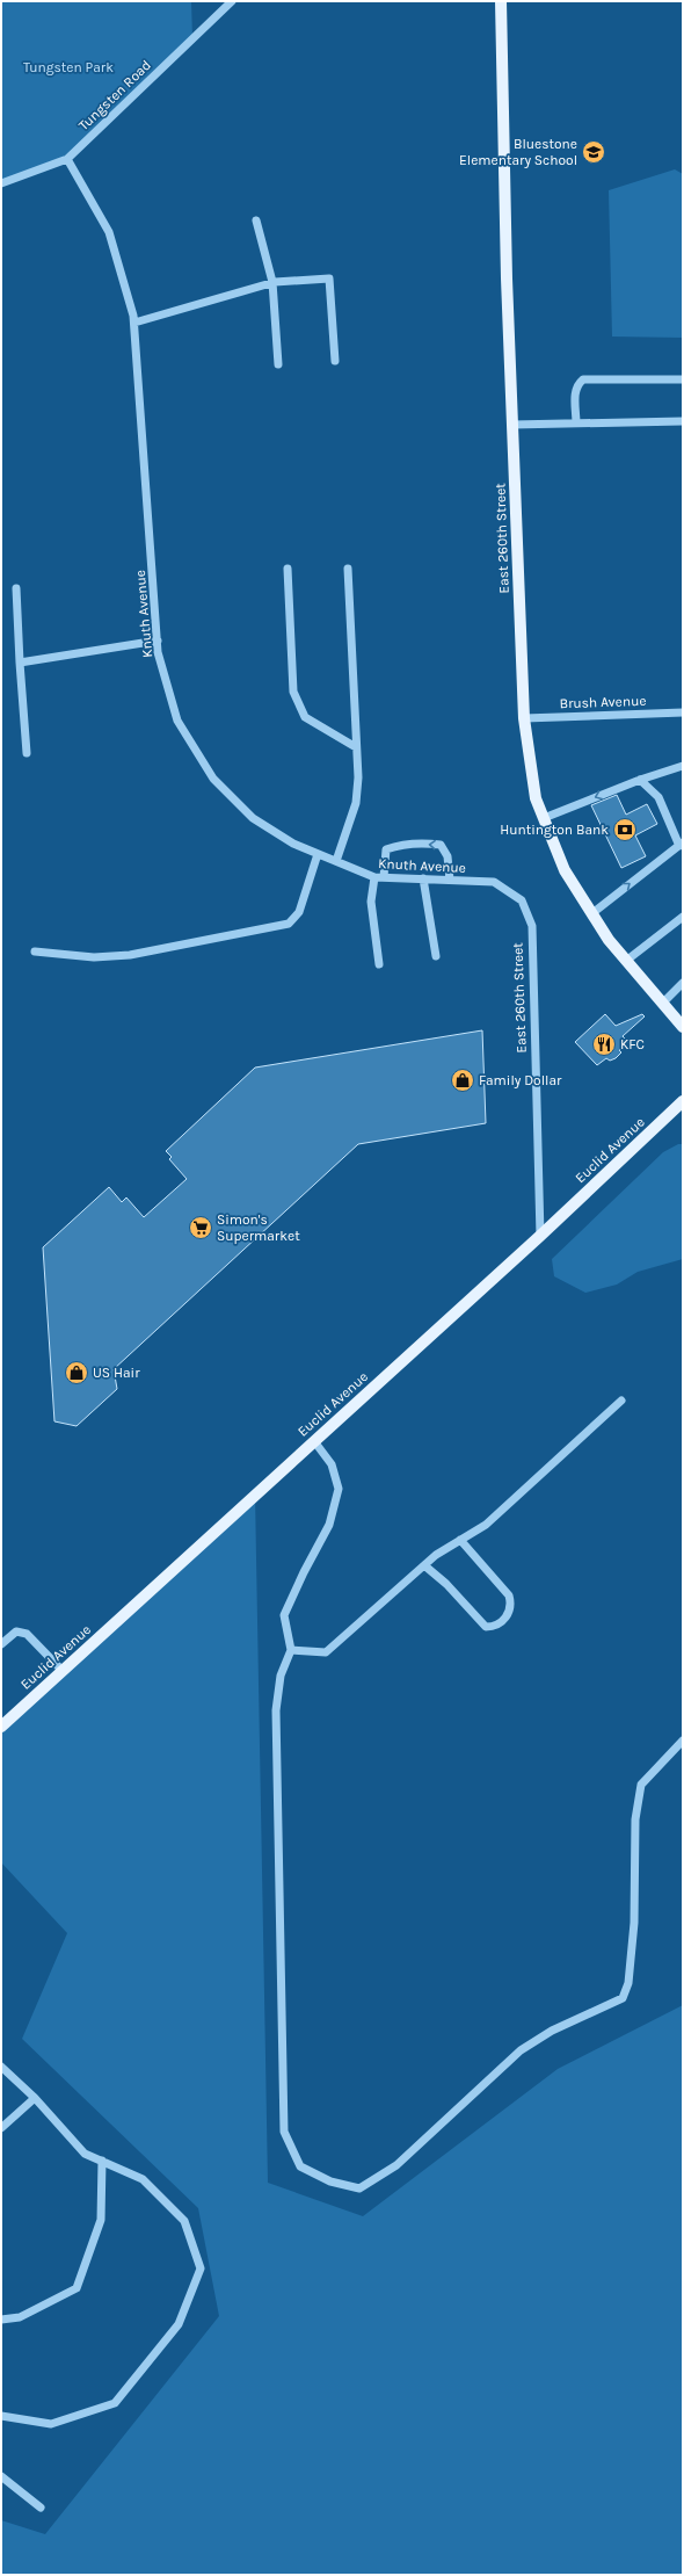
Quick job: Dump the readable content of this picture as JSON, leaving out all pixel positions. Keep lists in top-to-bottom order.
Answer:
{
  "streets": {
    "main road": ["East 260th Street", "Euclid Avenue"],
    "street": ["Tungsten Road", "Knuth Avenue", "Brush Avenue"]
  },
  "crossings": [
    ["Tungsten Road", "Knuth Avenue"],
    ["East 260th Street", "Knuth Avenue"],
    ["East 260th Street", "Brush Avenue"],
    ["East 260th Street", "Euclid Avenue"]
  ],
  "parks": ["Tungsten Park"],
  "places": {
    "school or university": ["Bluestone Elementary School"],
    "bank": ["Huntington Bank"],
    "restaurant": ["KFC"],
    "shop": ["Family Dollar", "US Hair"],
    "supermarket": ["Simon's Supermarket"]
  }
}
